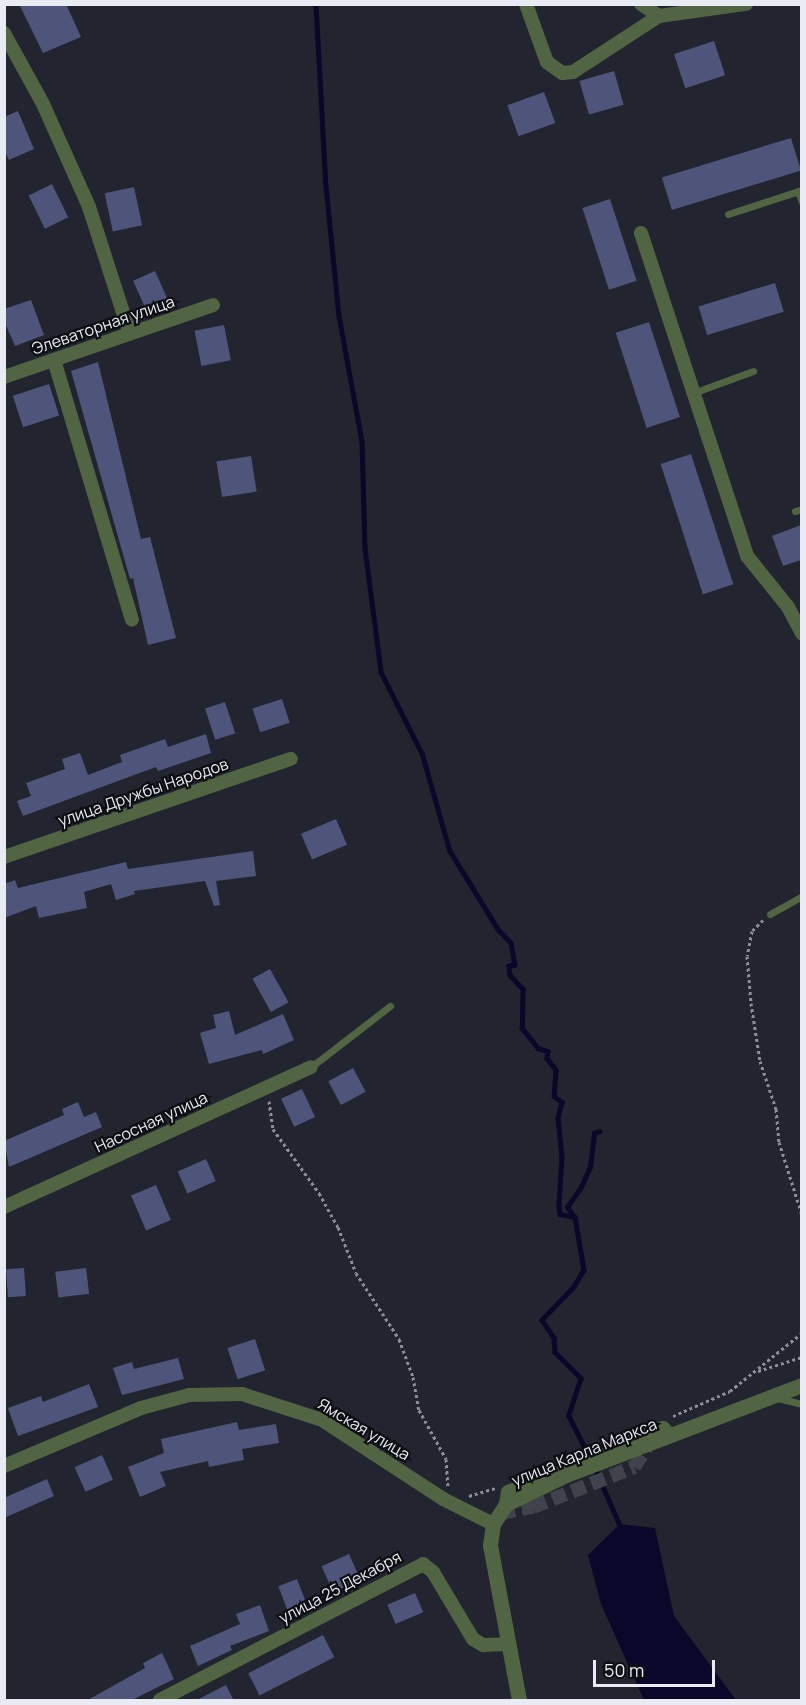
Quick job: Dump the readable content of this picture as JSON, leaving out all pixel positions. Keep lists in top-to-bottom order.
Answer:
{
  "streets": {
    "street": [
      "Элеваторная улица",
      "улица Дружбы Народов",
      "Насосная улица",
      "Ямская улица",
      "улица Карла Маркса",
      "улица 25 Декабря"
    ]
  },
  "crossings": [
    ["Ямская улица", "улица Карла Маркса"]
  ],
  "scale_bar": "50 m"
}
